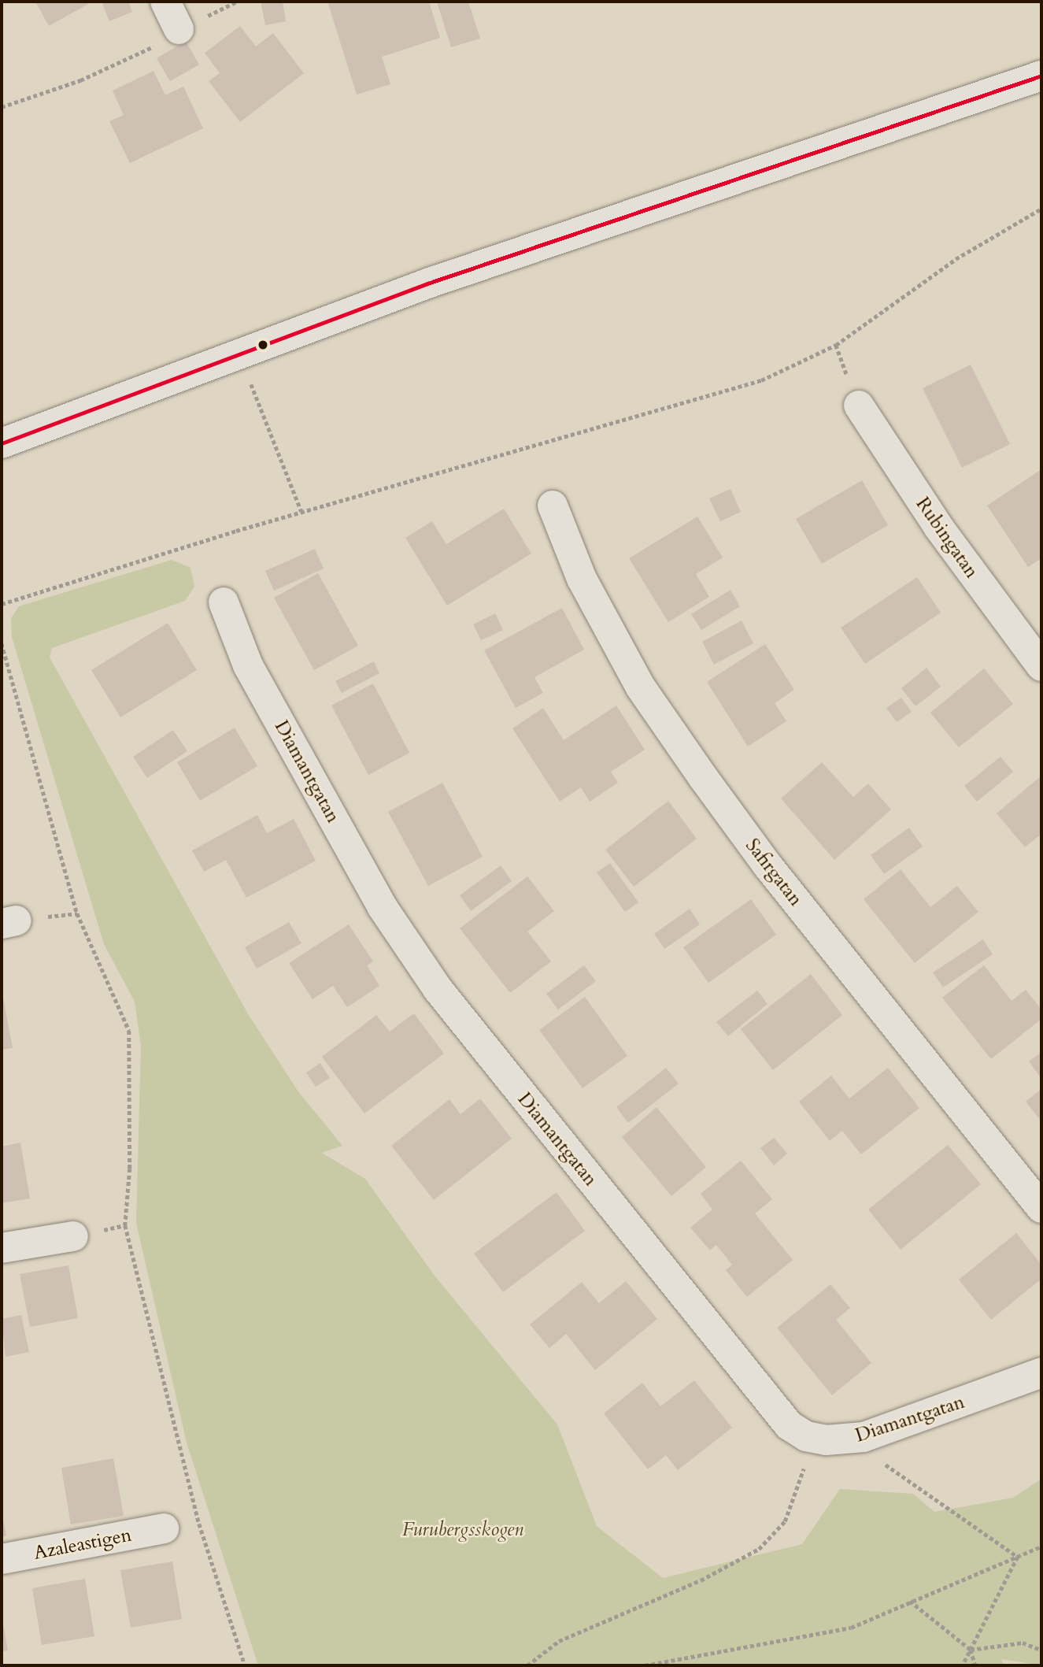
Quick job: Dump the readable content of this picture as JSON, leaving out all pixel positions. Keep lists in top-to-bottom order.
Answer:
{
  "streets": {
    "street": [
      "Rubingatan",
      "Diamantgatan",
      "Safirgatan",
      "Azaleastigen"
    ]
  },
  "parks": ["Furubergsskogen"]
}
